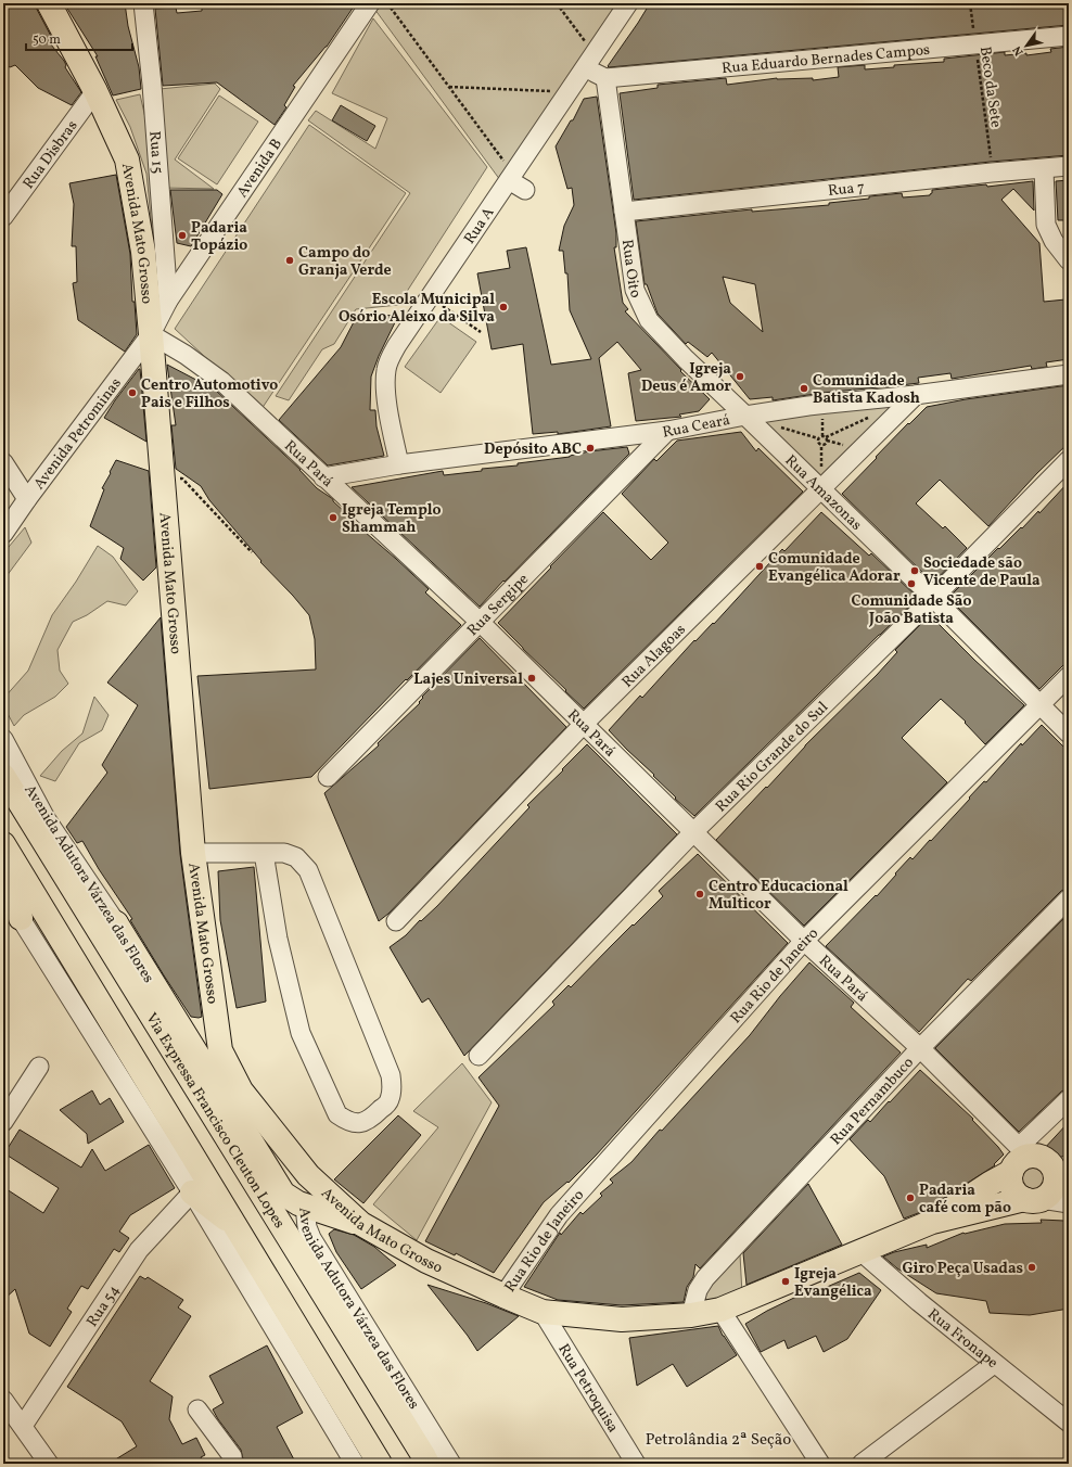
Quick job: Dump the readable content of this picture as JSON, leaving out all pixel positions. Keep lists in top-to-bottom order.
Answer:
{
  "streets": {
    "main road": ["Avenida Mato Grosso", "Avenida Adutora Várzea das Flores", "Via Expressa Francisco Cleuton Lopes"],
    "street": [
      "Rua Eduardo Bernades Campos",
      "Rua 15",
      "Rua Disbras",
      "Avenida B",
      "Rua 7",
      "Rua A",
      "Rua Oito",
      "Rua Ceará",
      "Avenida Petrominas",
      "Rua Pará",
      "Rua Amazonas",
      "Rua Sergipe",
      "Rua Alagoas",
      "Rua Rio Grande do Sul",
      "Rua Rio de Janeiro",
      "Rua Pernambuco",
      "Rua 54",
      "Rua Fronape",
      "Rua Petroquisa"
    ],
    "path": ["Beco da Sete"]
  },
  "crossings": [
    ["Rua Eduardo Bernades Campos", "Beco da Sete"],
    ["Rua Eduardo Bernades Campos", "Rua Oito"],
    ["Beco da Sete", "Rua 7"],
    ["Rua 15", "Avenida B"],
    ["Rua Disbras", "Avenida Mato Grosso"],
    ["Avenida B", "Avenida Mato Grosso"],
    ["Avenida B", "Avenida Petrominas"],
    ["Avenida B", "Rua Pará"],
    ["Rua 7", "Rua Oito"],
    ["Rua A", "Rua Ceará"],
    ["Avenida Mato Grosso", "Avenida Petrominas"],
    ["Avenida Mato Grosso", "Rua Pará"],
    ["Avenida Mato Grosso", "Rua Rio de Janeiro"],
    ["Avenida Mato Grosso", "Rua Pernambuco"],
    ["Avenida Mato Grosso", "Rua Fronape"],
    ["Avenida Mato Grosso", "Rua Petroquisa"],
    ["Rua Oito", "Rua Ceará"],
    ["Rua Oito", "Rua Amazonas"],
    ["Rua Ceará", "Rua Pará"],
    ["Rua Ceará", "Rua Amazonas"],
    ["Rua Ceará", "Rua Sergipe"],
    ["Rua Ceará", "Rua Alagoas"],
    ["Avenida Petrominas", "Rua Pará"],
    ["Rua Pará", "Rua Sergipe"],
    ["Rua Pará", "Rua Alagoas"],
    ["Rua Pará", "Rua Rio Grande do Sul"],
    ["Rua Pará", "Rua Rio de Janeiro"],
    ["Rua Pará", "Rua Pernambuco"],
    ["Rua Amazonas", "Rua Alagoas"],
    ["Rua Amazonas", "Rua Rio Grande do Sul"],
    ["Rua Amazonas", "Rua Rio de Janeiro"]
  ],
  "districts": ["Petrolândia 2ª Seção"],
  "places": [
    "Padaria Topázio",
    "Campo do Granja Verde",
    "Escola Municipal Osório Aleixo da Silva",
    "Igreja Deus é Amor",
    "Comunidade Batista Kadosh",
    "Centro Automotivo Pais e Filhos",
    "Depósito ABC",
    "Igreja Templo Shammah",
    "Comunidade Evangélica Adorar",
    "Sociedade são Vicente de Paula",
    "Comunidade São João Batista",
    "Lajes Universal",
    "Centro Educacional Multicor",
    "Padaria café com pão",
    "Giro Peça Usadas",
    "Igreja Evangélica"
  ],
  "scale_bar": "50 m",
  "north": "bottom left"
}
